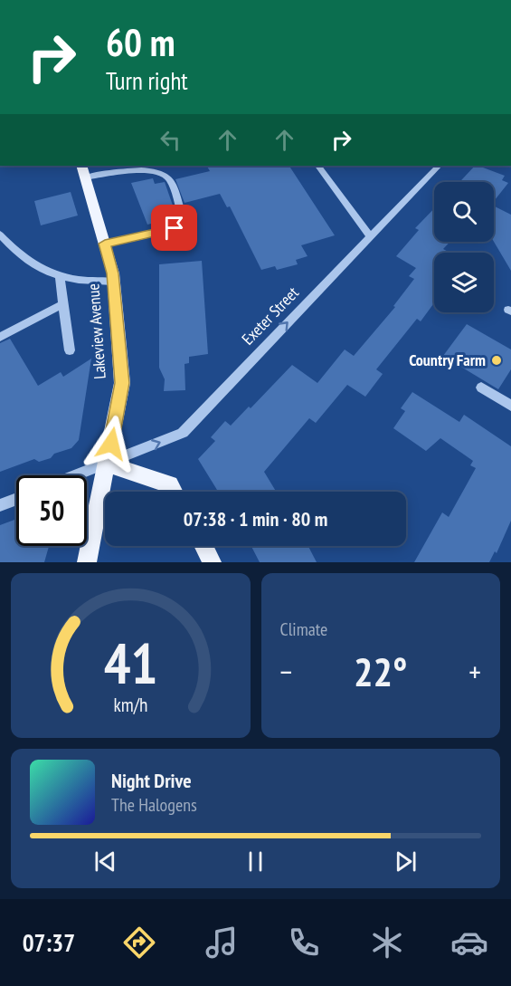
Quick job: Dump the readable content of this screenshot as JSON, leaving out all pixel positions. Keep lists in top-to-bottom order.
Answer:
{
  "streets": {
    "main road": ["Lakeview Avenue"],
    "street": ["Exeter Street"]
  },
  "crossings": [
    ["Exeter Street", "Lakeview Avenue"]
  ],
  "one_way": ["Exeter Street"],
  "places": ["Country Farm"],
  "page": {
    "turn": ["60 m", "Turn right"],
    "limit": "50",
    "trip": "07:38 · 1 min · 80 m",
    "tile": "Climate",
    "heat": ["−", "22°", "+"],
    "song": ["Night Drive", "The Halogens"],
    "tabs": "07:37",
    "gauge": ["41", "km/h"]
  }
}
